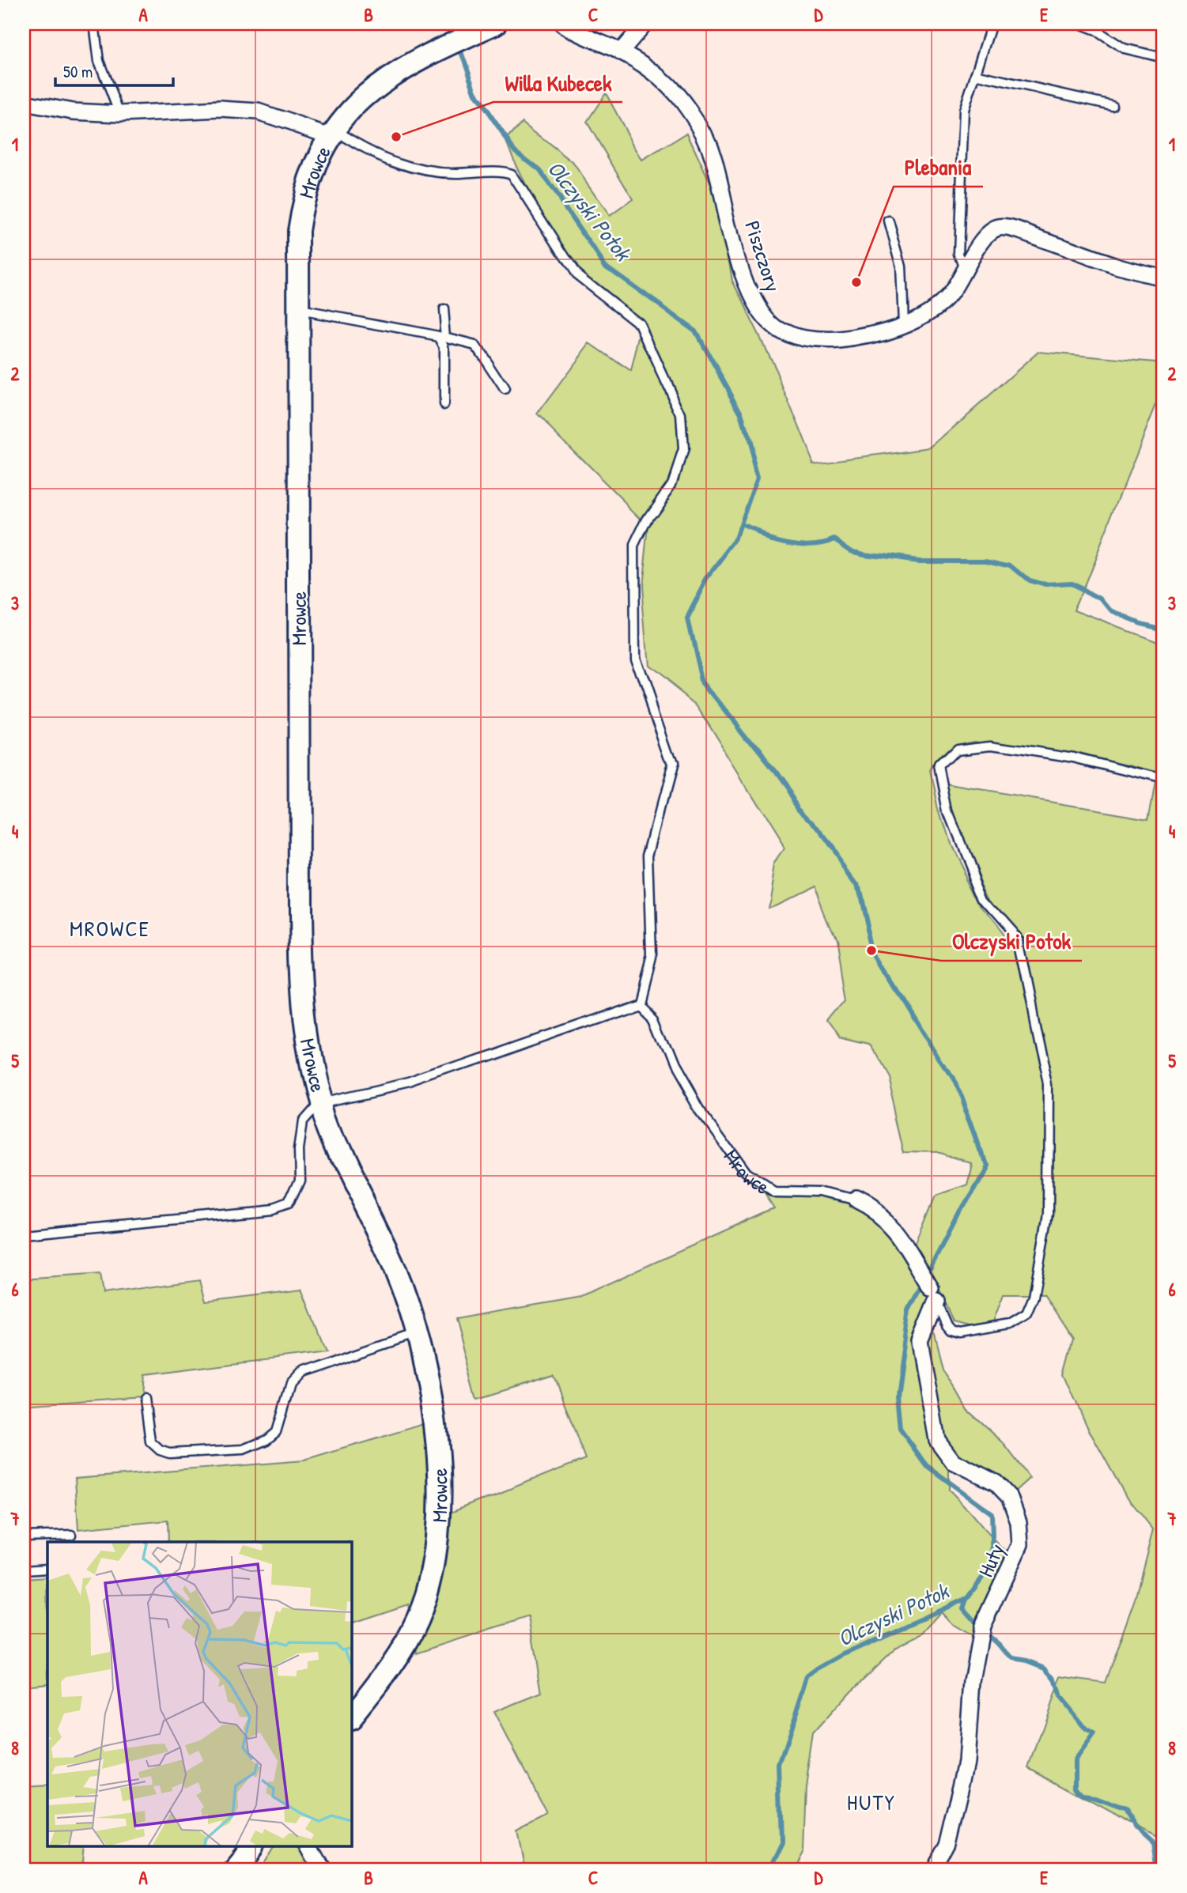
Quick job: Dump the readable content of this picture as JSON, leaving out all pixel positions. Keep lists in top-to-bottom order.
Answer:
{
  "streets": {
    "street": ["Mrowce", "Piszczory", "Huty"]
  },
  "crossings": [
    ["Mrowce", "Huty"]
  ],
  "districts": ["MROWCE", "HUTY"],
  "water": ["Olczyski Potok"],
  "places": ["Willa Kubecek", "Plebania", "Olczyski Potok"],
  "scale_bar": "50 m",
  "grid": {
    "columns": [
      "A",
      "B",
      "C",
      "D",
      "E"
    ],
    "rows": [
      "1",
      "2",
      "3",
      "4",
      "5",
      "6",
      "7",
      "8"
    ]
  }
}
